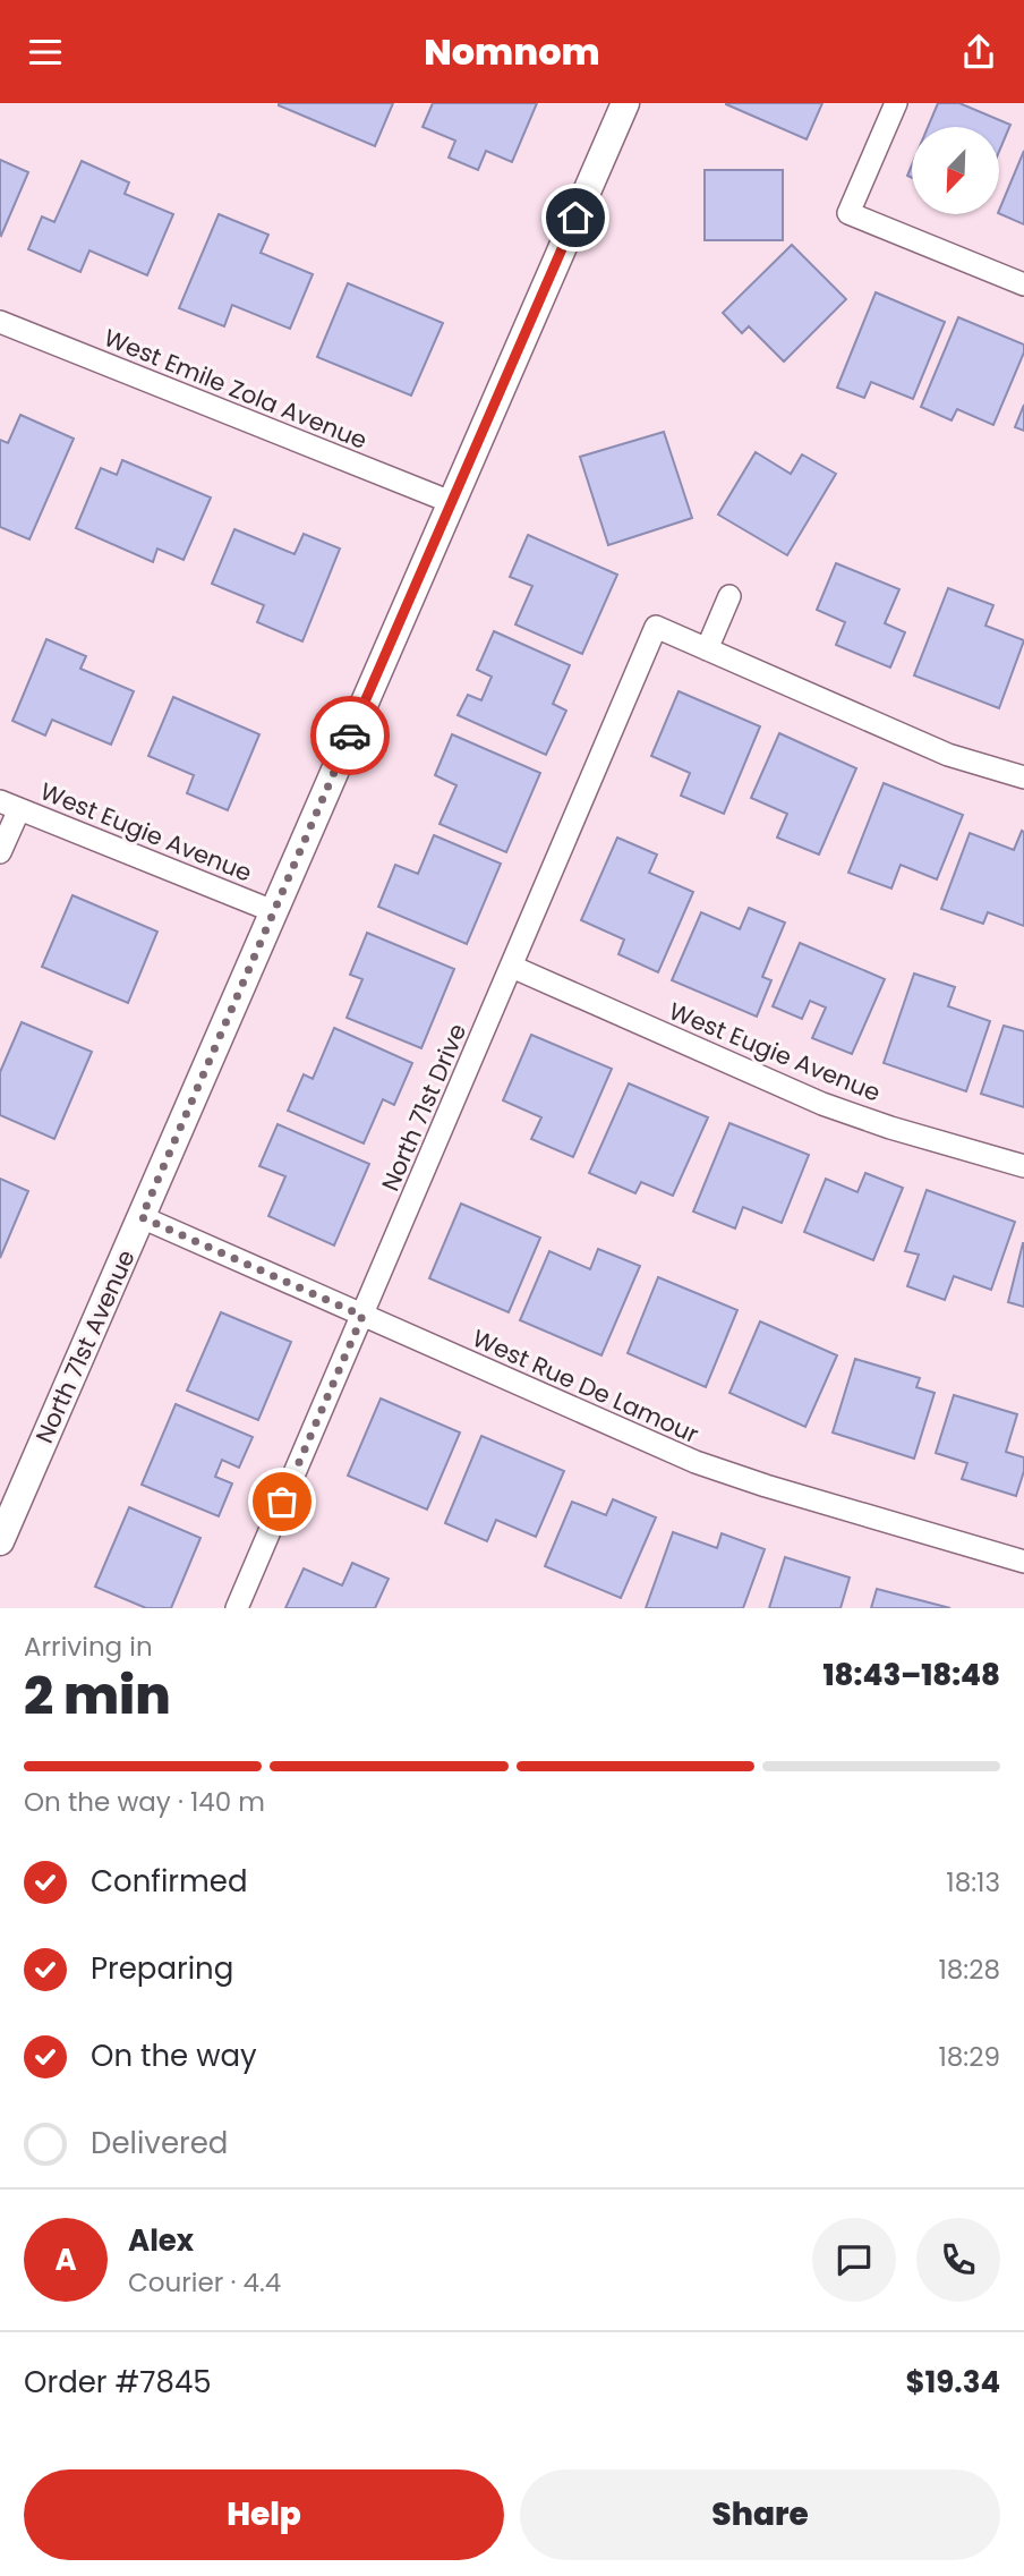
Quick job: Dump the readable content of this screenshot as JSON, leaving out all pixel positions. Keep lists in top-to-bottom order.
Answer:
{
  "streets": {
    "street": [
      "West Emile Zola Avenue",
      "West Eugie Avenue",
      "North 71st Drive",
      "North 71st Avenue",
      "West Rue De Lamour"
    ]
  },
  "crossings": [
    ["West Emile Zola Avenue", "North 71st Avenue"],
    ["West Eugie Avenue", "North 71st Drive"],
    ["West Eugie Avenue", "North 71st Avenue"],
    ["North 71st Drive", "West Rue De Lamour"],
    ["North 71st Avenue", "West Rue De Lamour"]
  ],
  "north": "bottom left",
  "page": {
    "header": "Nomnom",
    "heading": ["2 min", "Arriving in", "18:43–18:48"],
    "panel": [
      "Alex",
      "Courier · 4.4",
      "Order #7845",
      "$19.34"
    ],
    "bar": "On the way · 140 m",
    "list": [
      ["Confirmed", "18:13"],
      ["Preparing", "18:28"],
      ["On the way", "18:29"],
      "Delivered"
    ],
    "round": "A",
    "buttons": ["Help", "Share"]
  }
}
